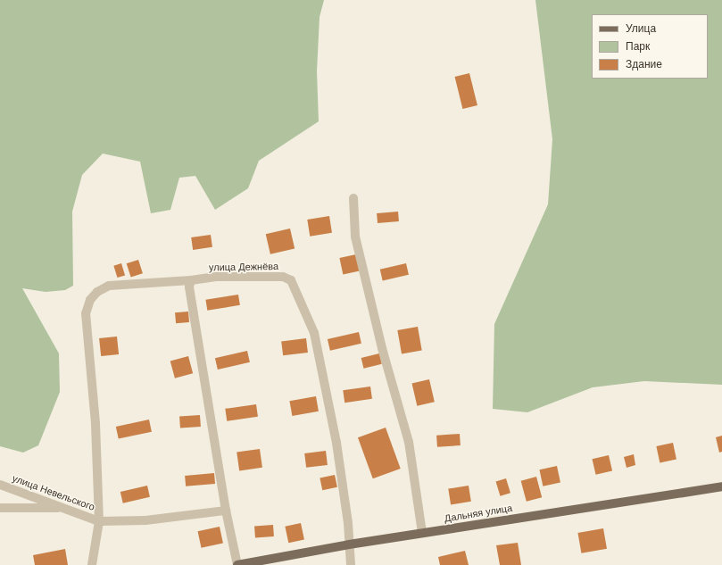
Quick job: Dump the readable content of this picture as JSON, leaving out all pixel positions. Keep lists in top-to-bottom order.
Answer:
{
  "streets": {
    "main road": ["Дальняя улица"],
    "street": ["улица Дежнёва", "улица Невельского"]
  },
  "crossings": [
    ["улица Дежнёва", "улица Невельского"],
    ["улица Дежнёва", "Дальняя улица"]
  ],
  "legend": ["Улица", "Парк", "Здание"]
}
